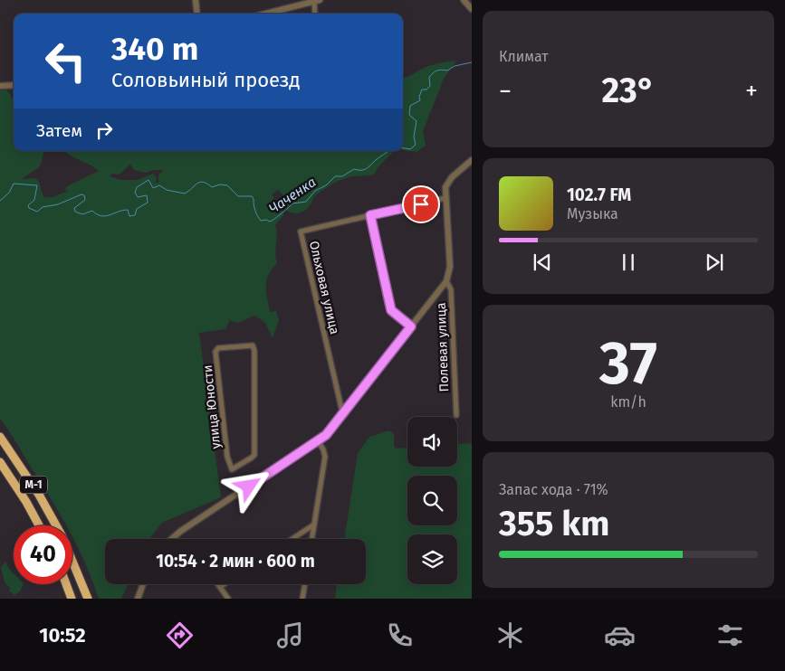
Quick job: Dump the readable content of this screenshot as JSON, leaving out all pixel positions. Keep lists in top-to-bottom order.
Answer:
{
  "streets": {
    "highway": ["М-1"],
    "street": ["Ольховая улица", "Полевая улица", "улица Юности"]
  },
  "water": ["Чаченка"],
  "page": {
    "tile": [
      "Климат",
      ["37", "km/h"],
      ["Запас хода · 71%", "355 km"]
    ],
    "turn": ["340 m", "Соловьиный проезд"],
    "heat": ["−", "23°", "+"],
    "then": "Затем",
    "song": ["102.7 FM", "Музыка"],
    "limit": "40",
    "trip": "10:54 · 2 мин · 600 m",
    "tabs": "10:52"
  }
}
